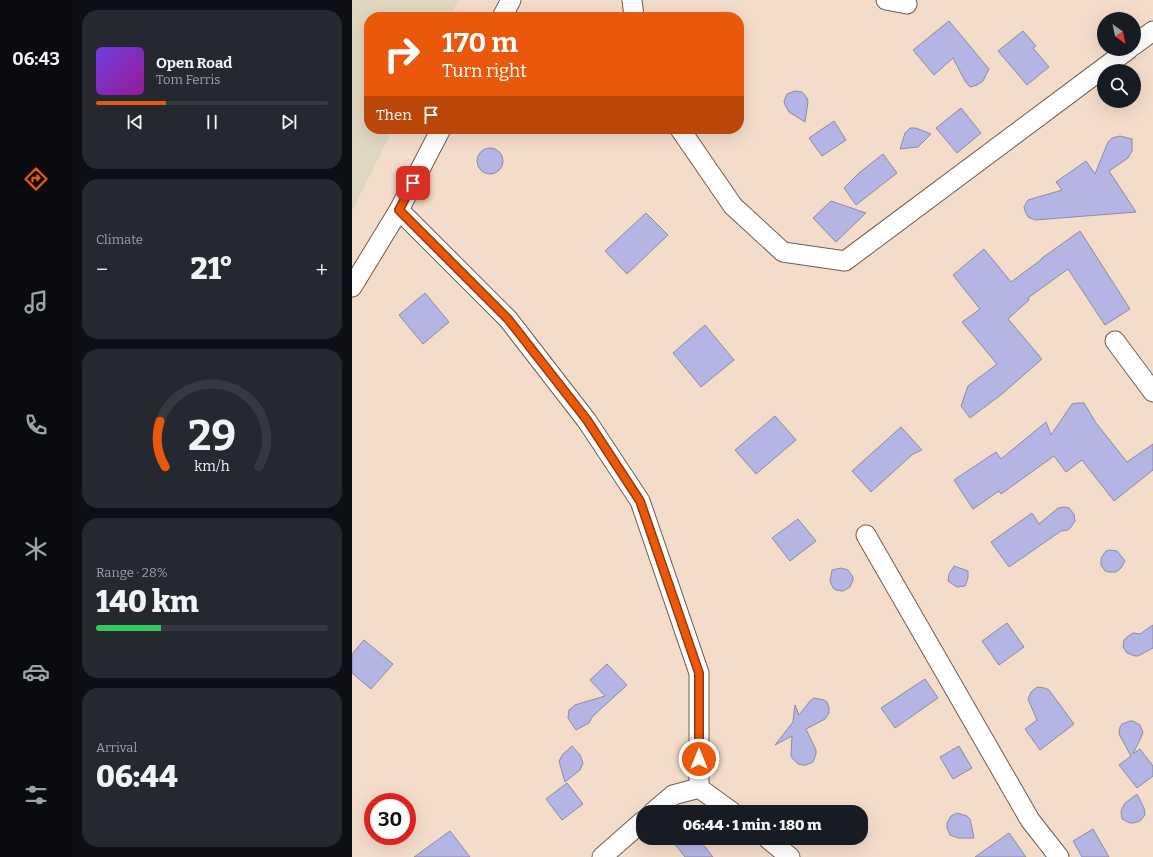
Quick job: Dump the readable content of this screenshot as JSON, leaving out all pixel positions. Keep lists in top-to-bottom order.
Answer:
{
  "north": "bottom right",
  "page": {
    "tabs": "06:43",
    "turn": ["170 m", "Turn right"],
    "song": ["Open Road", "Tom Ferris"],
    "then": "Then",
    "tile": [
      "Climate",
      ["Range · 28%", "140 km"],
      ["Arrival", "06:44"]
    ],
    "heat": ["−", "21°", "+"],
    "limit": "30",
    "trip": "06:44 · 1 min · 180 m",
    "gauge": ["29", "km/h"]
  }
}
